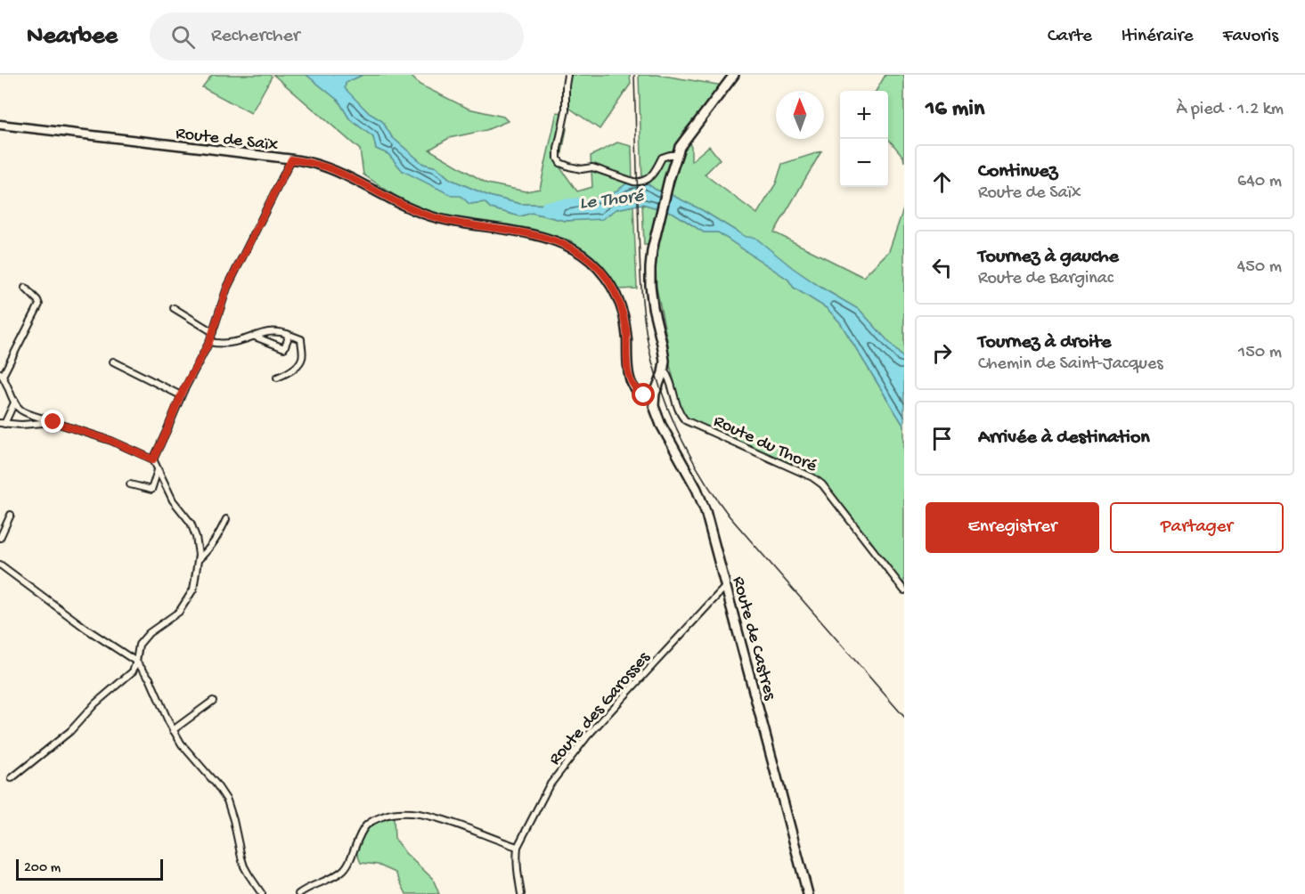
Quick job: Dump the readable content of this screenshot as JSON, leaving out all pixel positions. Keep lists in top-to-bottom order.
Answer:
{
  "streets": {
    "main road": ["Route de Castres"],
    "street": ["Route de Saïx", "Route du Thoré", "Route des Garosses"]
  },
  "crossings": [
    ["Route de Saïx", "Route de Castres"],
    ["Route de Castres", "Route des Garosses"]
  ],
  "water": ["Le Thoré"],
  "scale_bar": "200 m",
  "north": "top",
  "page": {
    "header": "Nearbee",
    "search": "Rechercher",
    "nav": ["Carte", "Itinéraire", "Favoris"],
    "heading": ["16 min", "À pied · 1.2 km"],
    "map_buttons": ["+", "−"],
    "list": [
      ["Continuez", "Route de Saïx", "640 m"],
      ["Tournez à gauche", "Route de Barginac", "450 m"],
      ["Tournez à droite", "Chemin de Saint-Jacques", "150 m"],
      "Arrivée à destination"
    ],
    "buttons": ["Enregistrer", "Partager"],
    "scale": "200 m"
  }
}
